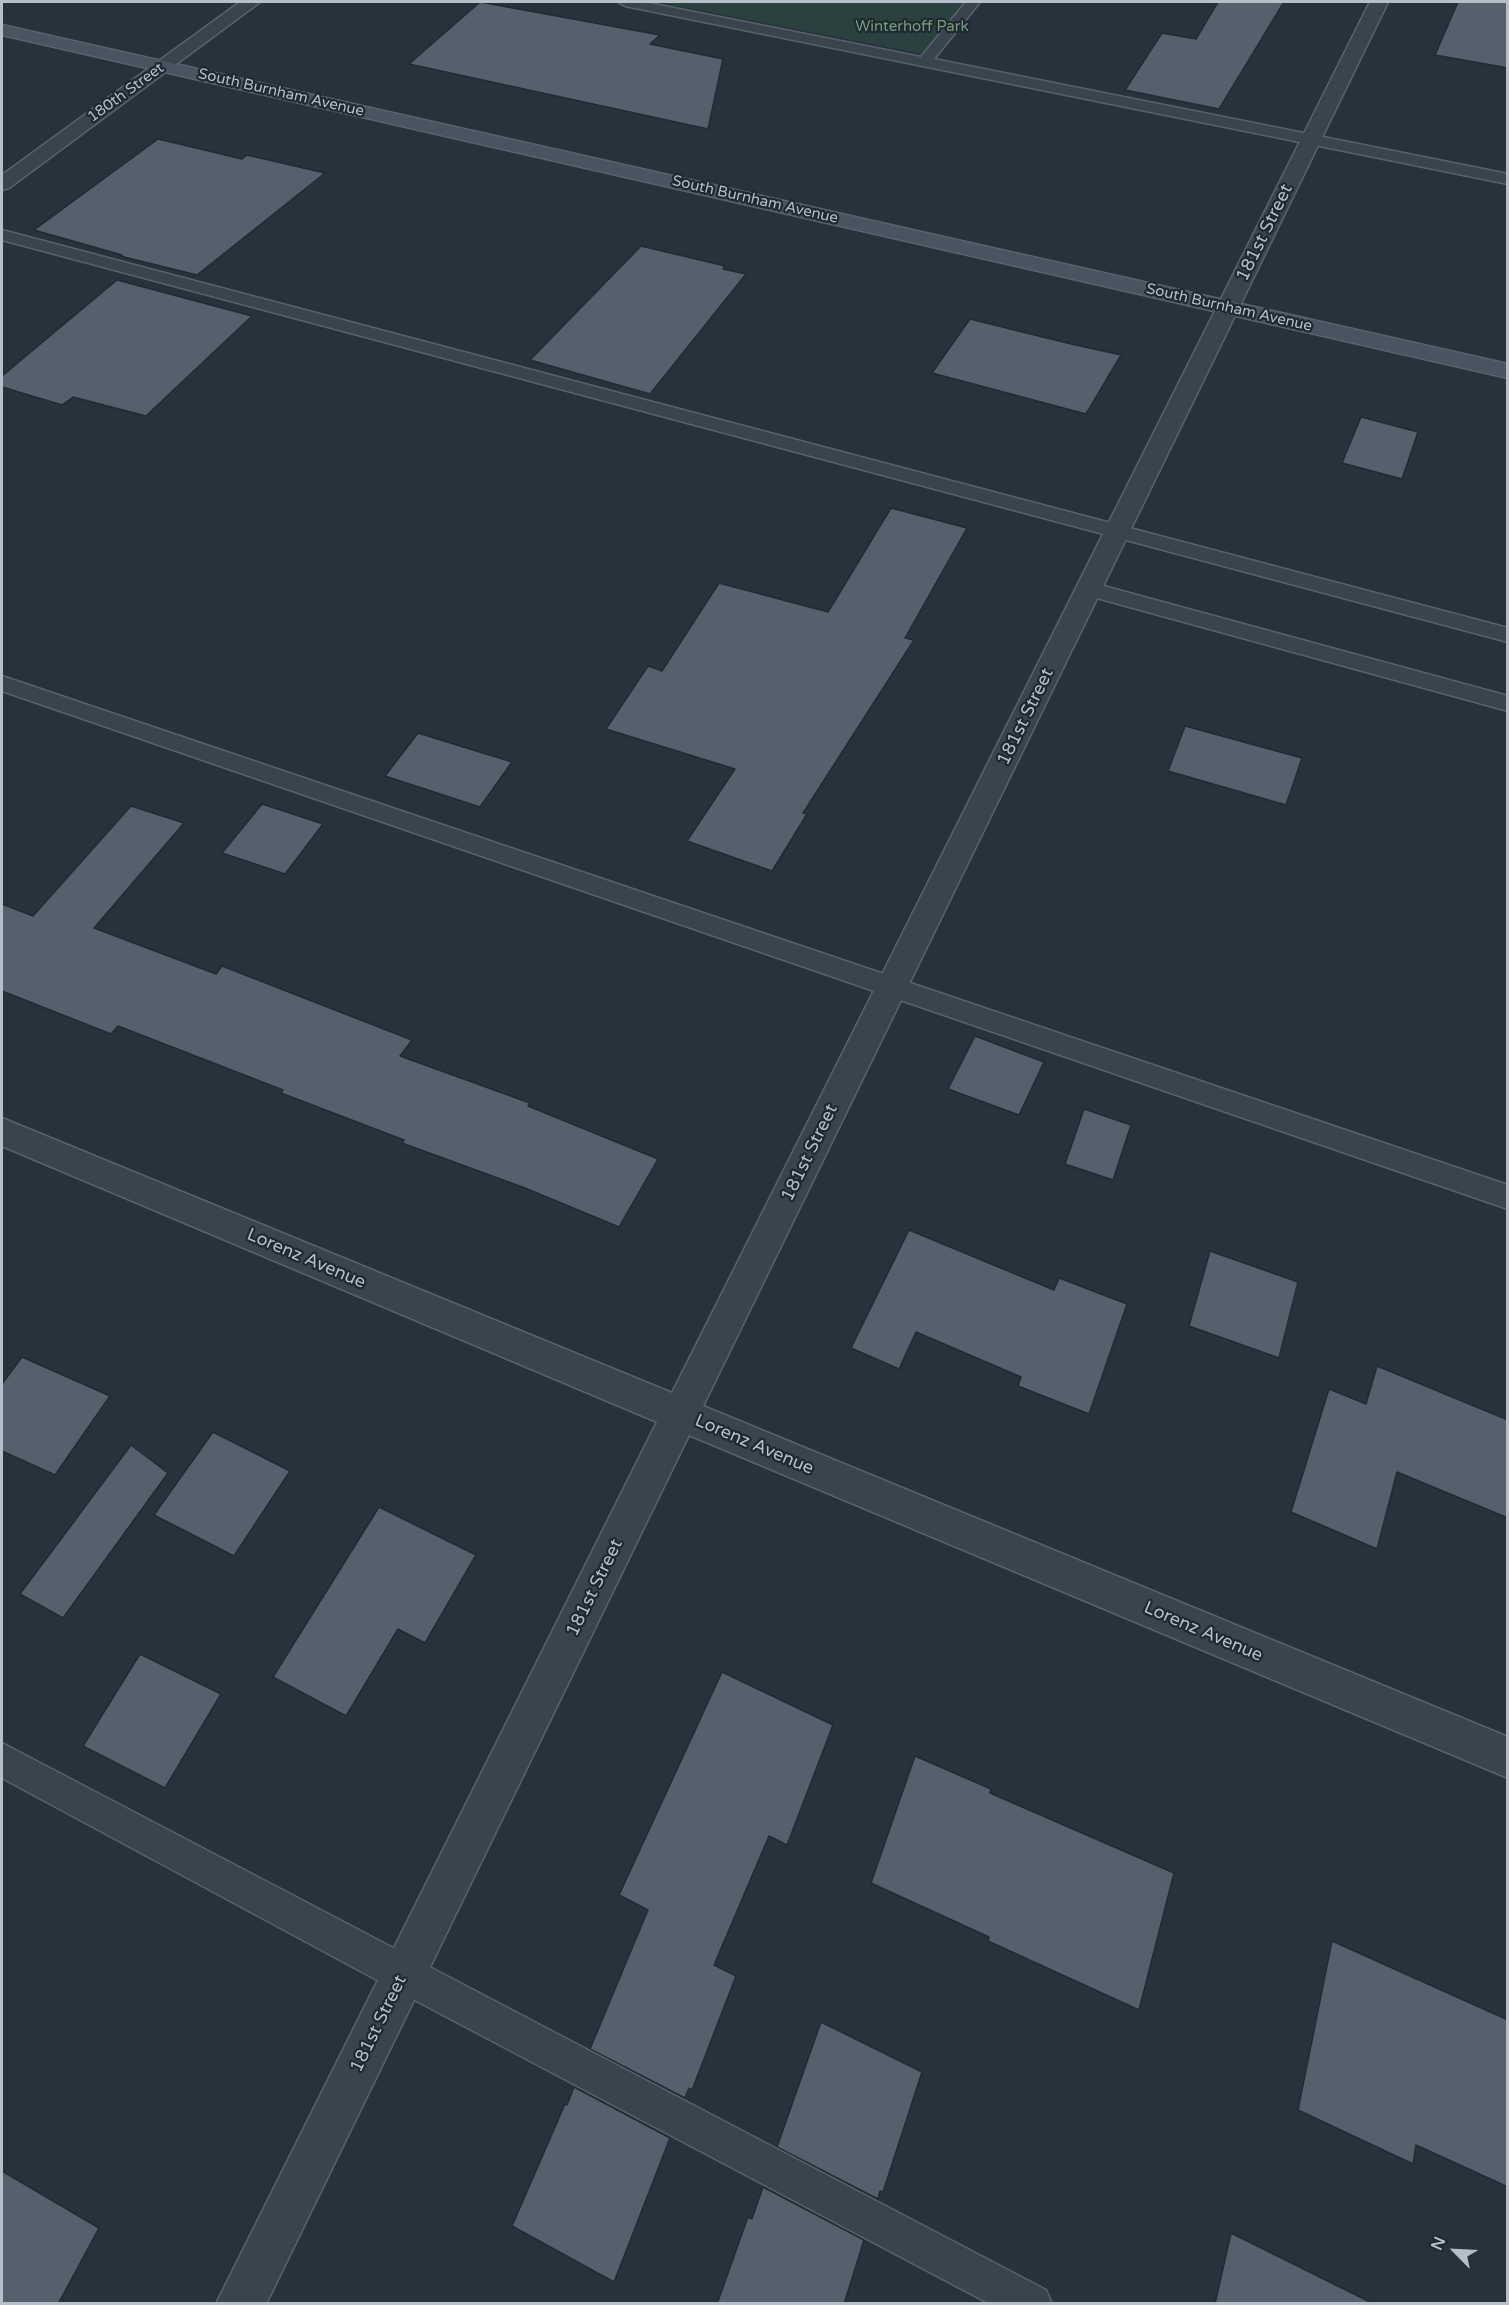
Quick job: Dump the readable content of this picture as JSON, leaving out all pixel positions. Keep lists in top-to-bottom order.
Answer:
{
  "streets": {
    "main road": ["South Burnham Avenue"],
    "street": ["180th Street", "181st Street", "Lorenz Avenue"]
  },
  "crossings": [
    ["180th Street", "South Burnham Avenue"],
    ["South Burnham Avenue", "181st Street"],
    ["181st Street", "Lorenz Avenue"]
  ],
  "parks": ["Winterhoff Park"],
  "north": "top left"
}
